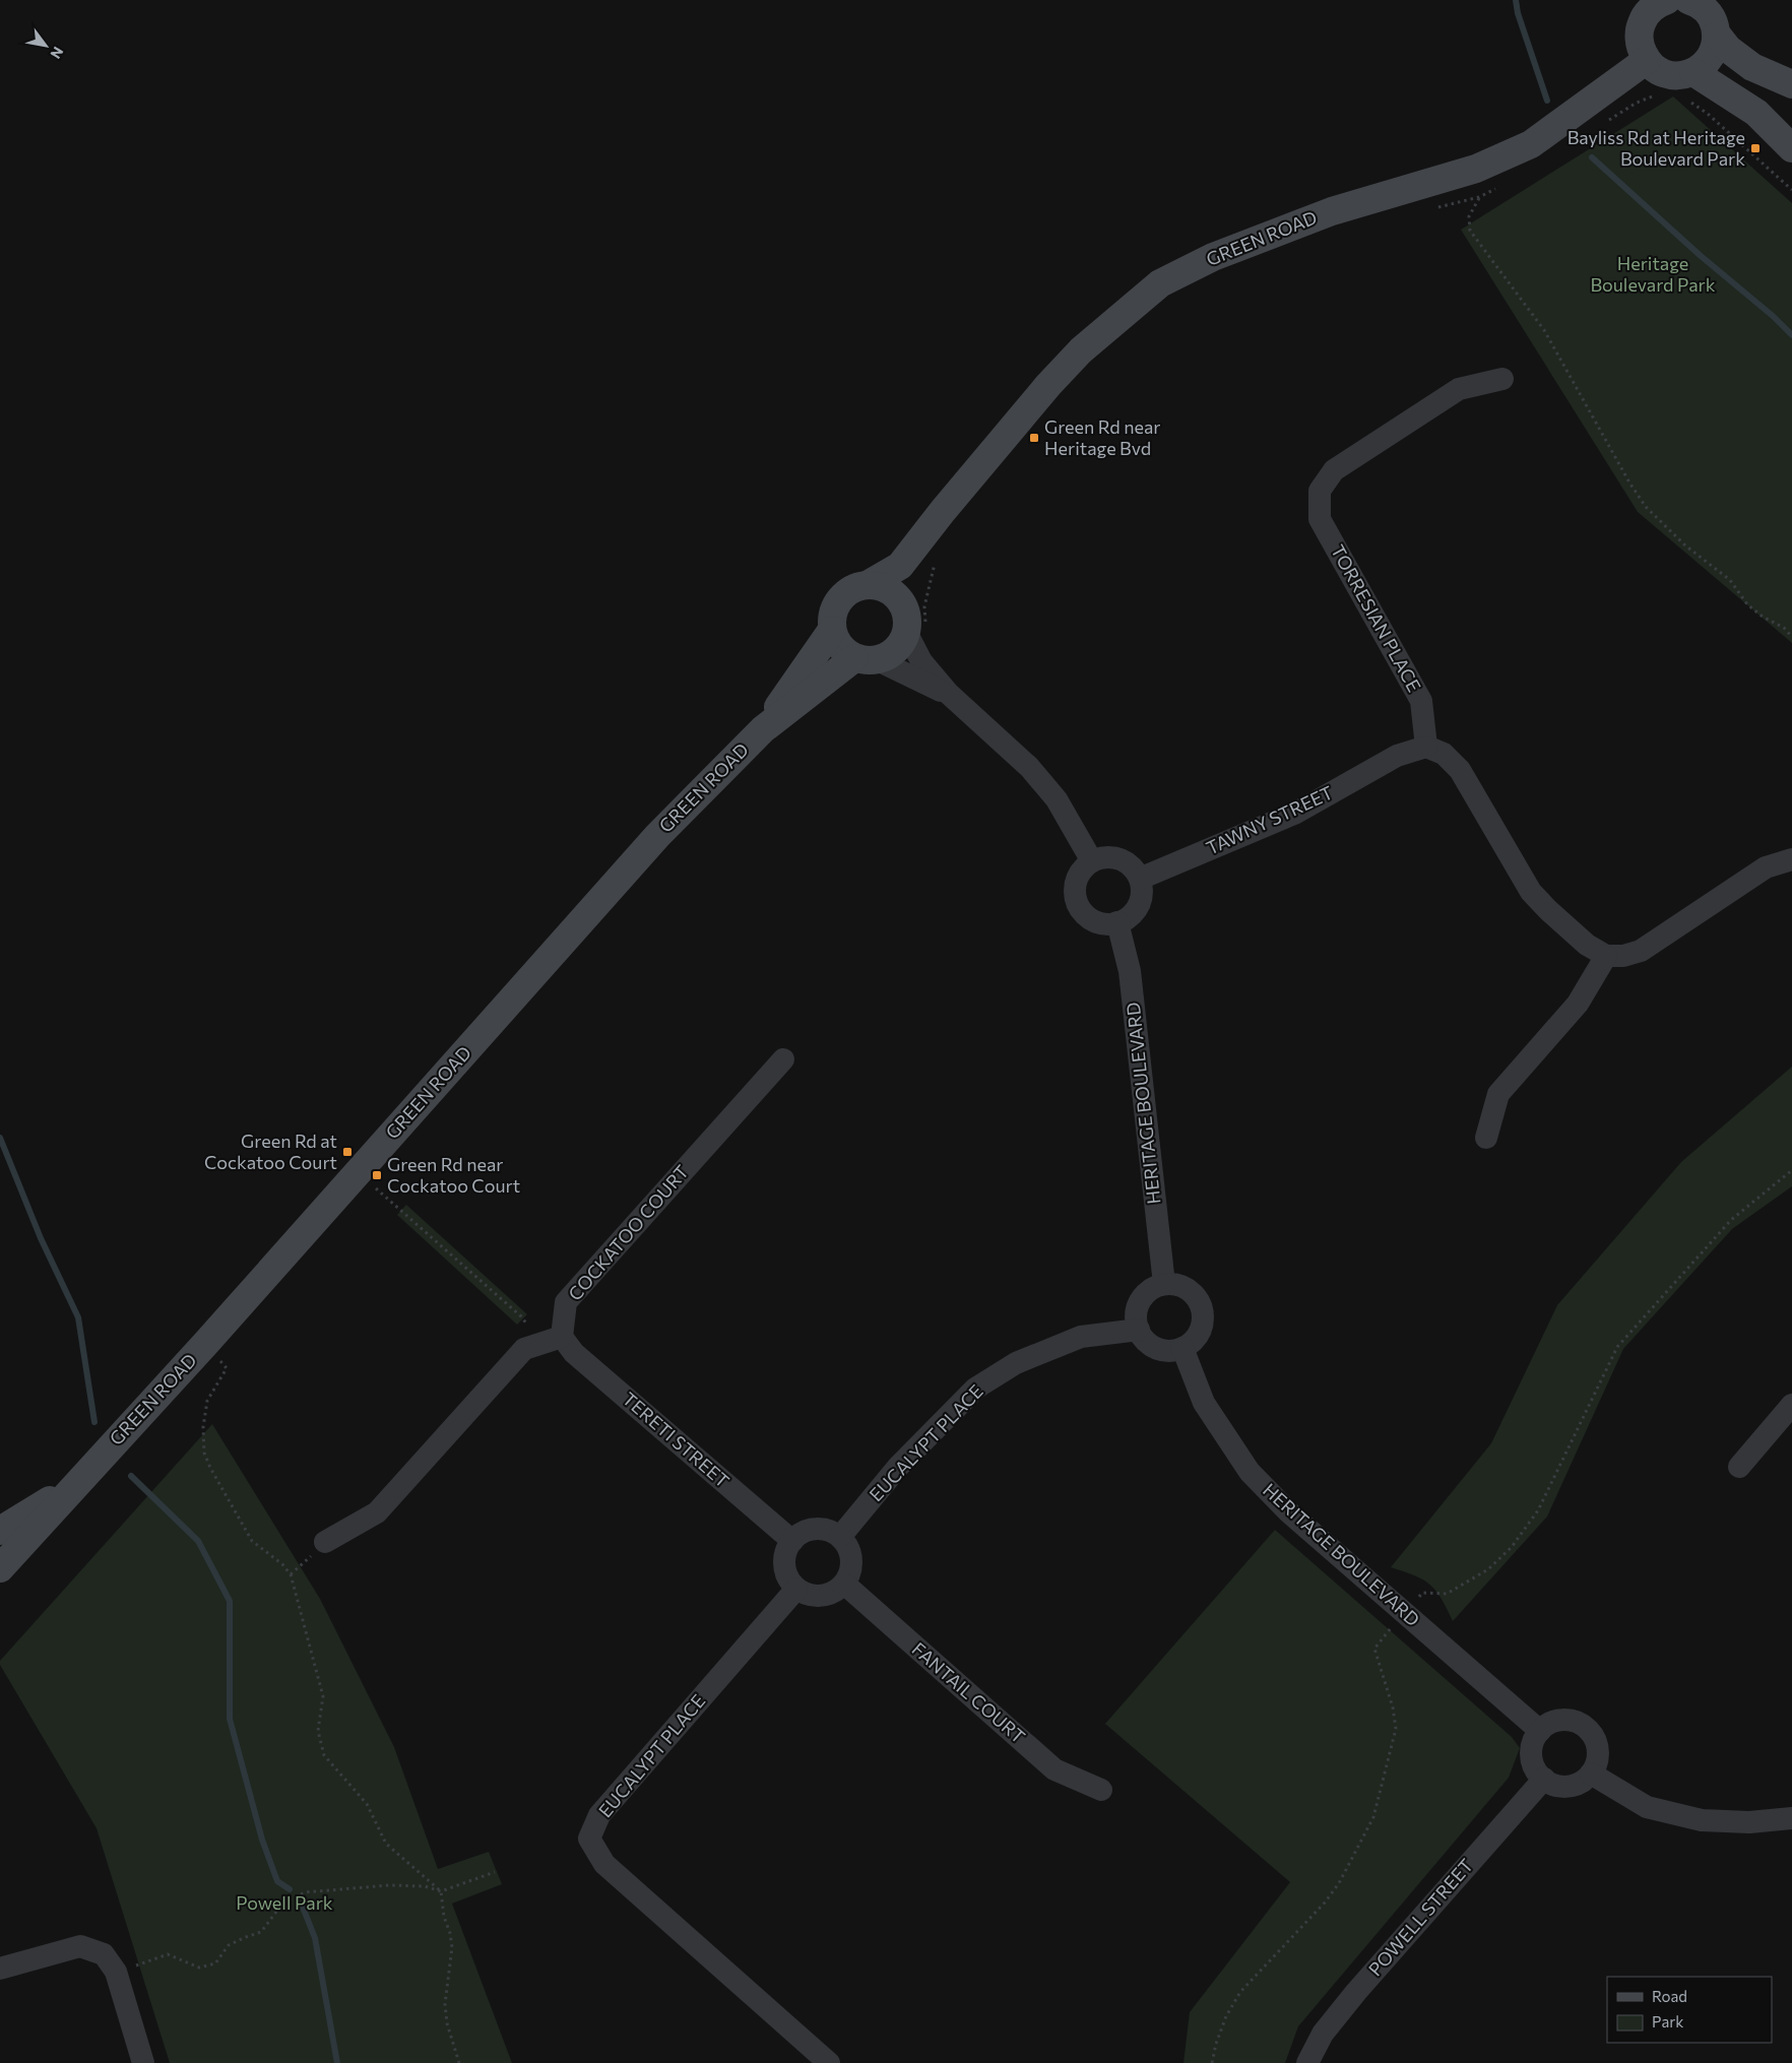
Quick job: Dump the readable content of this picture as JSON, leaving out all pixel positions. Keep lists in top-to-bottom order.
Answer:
{
  "streets": {
    "street": [
      "GREEN ROAD",
      "TORRESIAN PLACE",
      "TAWNY STREET",
      "HERITAGE BOULEVARD",
      "COCKATOO COURT",
      "TERETI STREET",
      "EUCALYPT PLACE",
      "FANTAIL COURT",
      "POWELL STREET"
    ]
  },
  "crossings": [
    ["TORRESIAN PLACE", "TAWNY STREET"],
    ["TAWNY STREET", "HERITAGE BOULEVARD"],
    ["HERITAGE BOULEVARD", "EUCALYPT PLACE"],
    ["HERITAGE BOULEVARD", "POWELL STREET"],
    ["COCKATOO COURT", "TERETI STREET"],
    ["TERETI STREET", "EUCALYPT PLACE"],
    ["TERETI STREET", "FANTAIL COURT"],
    ["EUCALYPT PLACE", "FANTAIL COURT"]
  ],
  "parks": ["Heritage Boulevard Park", "Powell Park"],
  "places": {
    "transit": [
      "Bayliss Rd at Heritage Boulevard Park",
      "Green Rd near Heritage Bvd",
      "Green Rd at Cockatoo Court",
      "Green Rd near Cockatoo Court"
    ]
  },
  "legend": ["Road", "Park"],
  "north": "bottom right"
}
